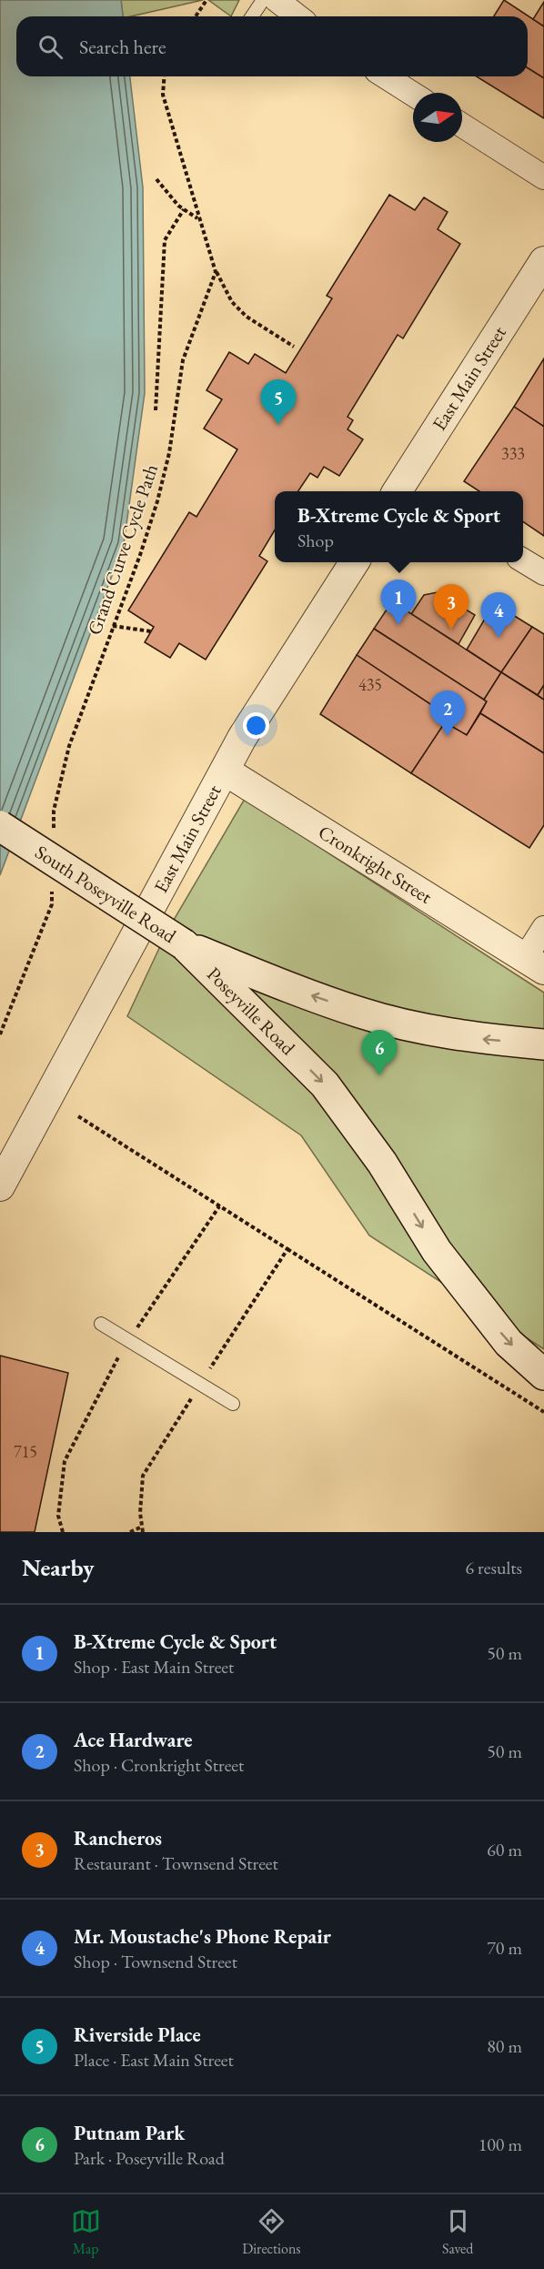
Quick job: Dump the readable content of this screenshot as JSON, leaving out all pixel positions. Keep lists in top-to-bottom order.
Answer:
{
  "streets": {
    "main road": ["South Poseyville Road", "Poseyville Road"],
    "street": ["East Main Street", "Cronkright Street"],
    "path": ["Grand Curve Cycle Path"]
  },
  "crossings": [
    ["East Main Street", "Cronkright Street"],
    ["South Poseyville Road", "Poseyville Road"]
  ],
  "house_numbers": ["333", "435", "715"],
  "north": "right",
  "page": {
    "search": "Search here",
    "pins": [
      "5",
      "1",
      "3",
      "4",
      "2",
      "6"
    ],
    "popup": ["B-Xtreme Cycle & Sport", "Shop"],
    "heading": ["Nearby", "6 results"],
    "list": [
      {
        "mark": "1",
        "name": "B-Xtreme Cycle & Sport",
        "note": "Shop · East Main Street",
        "value": "50 m"
      },
      {
        "mark": "2",
        "name": "Ace Hardware",
        "note": "Shop · Cronkright Street",
        "value": "50 m"
      },
      {
        "mark": "3",
        "name": "Rancheros",
        "note": "Restaurant · Townsend Street",
        "value": "60 m"
      },
      {
        "mark": "4",
        "name": "Mr. Moustache's Phone Repair",
        "note": "Shop · Townsend Street",
        "value": "70 m"
      },
      {
        "mark": "5",
        "name": "Riverside Place",
        "note": "Place · East Main Street",
        "value": "80 m"
      },
      {
        "mark": "6",
        "name": "Putnam Park",
        "note": "Park · Poseyville Road",
        "value": "100 m"
      }
    ],
    "nav": ["Map", "Directions", "Saved"]
  }
}
